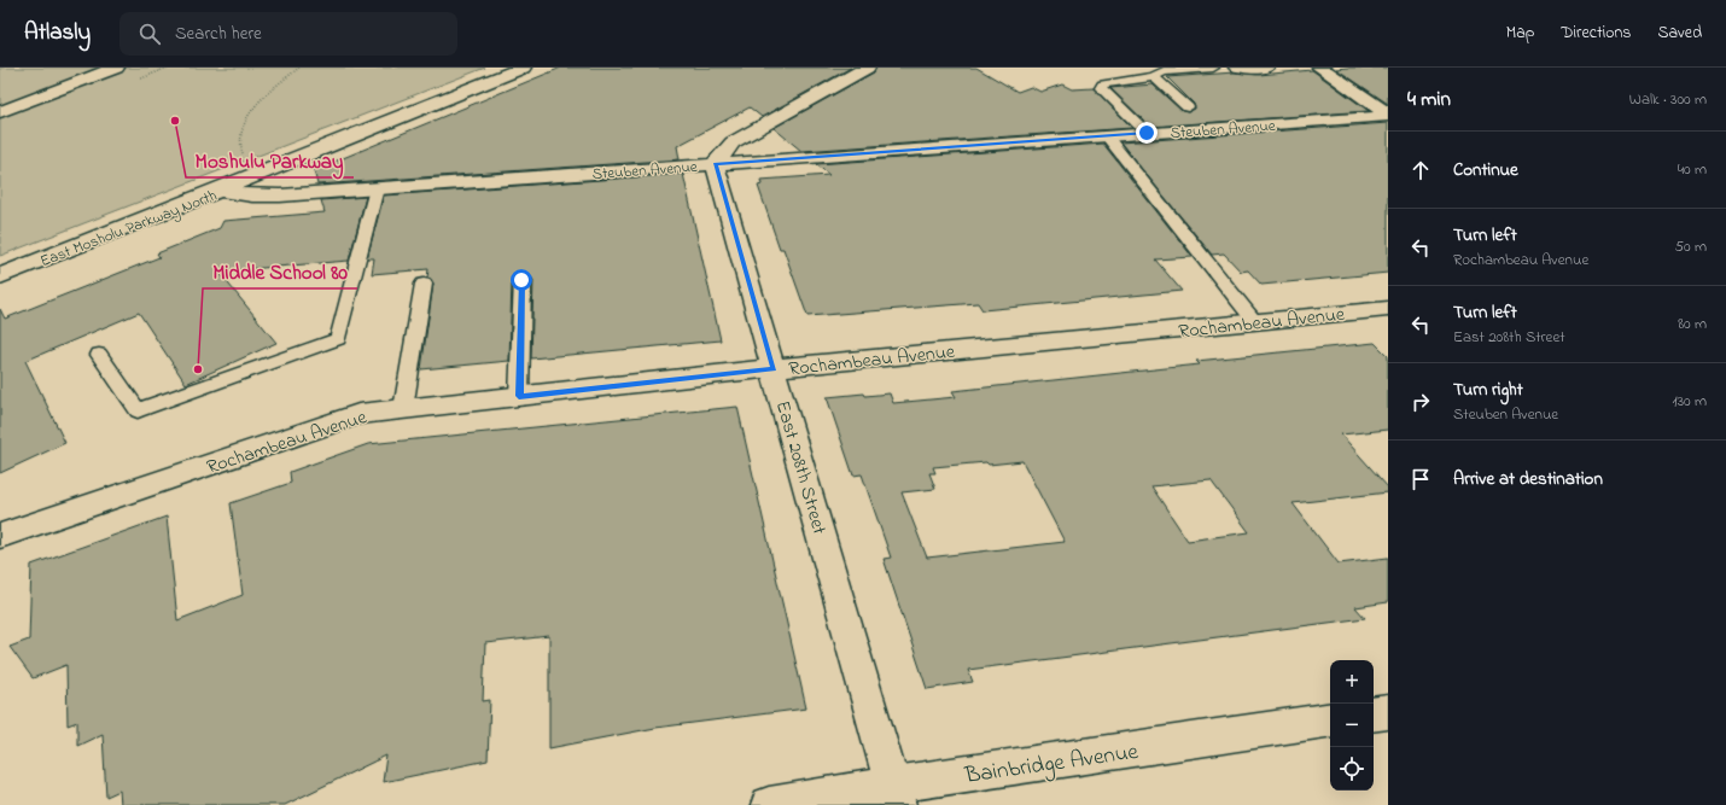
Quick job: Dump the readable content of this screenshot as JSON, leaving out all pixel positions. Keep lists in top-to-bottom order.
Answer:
{
  "streets": {
    "street": [
      "Steuben Avenue",
      "East Mosholu Parkway North",
      "Rochambeau Avenue",
      "East 208th Street",
      "Bainbridge Avenue"
    ]
  },
  "crossings": [
    ["Steuben Avenue", "East Mosholu Parkway North"],
    ["Steuben Avenue", "East 208th Street"],
    ["Rochambeau Avenue", "East 208th Street"],
    ["East 208th Street", "Bainbridge Avenue"]
  ],
  "places": ["Moshulu Parkway", "Middle School 80"],
  "page": {
    "header": "Atlasly",
    "search": "Search here",
    "nav": ["Map", "Directions", "Saved"],
    "heading": ["4 min", "Walk · 300 m"],
    "list": [
      ["Continue", "40 m"],
      ["Turn left", "Rochambeau Avenue", "50 m"],
      ["Turn left", "East 208th Street", "80 m"],
      ["Turn right", "Steuben Avenue", "130 m"],
      "Arrive at destination"
    ],
    "map_buttons": ["+", "−"]
  }
}
